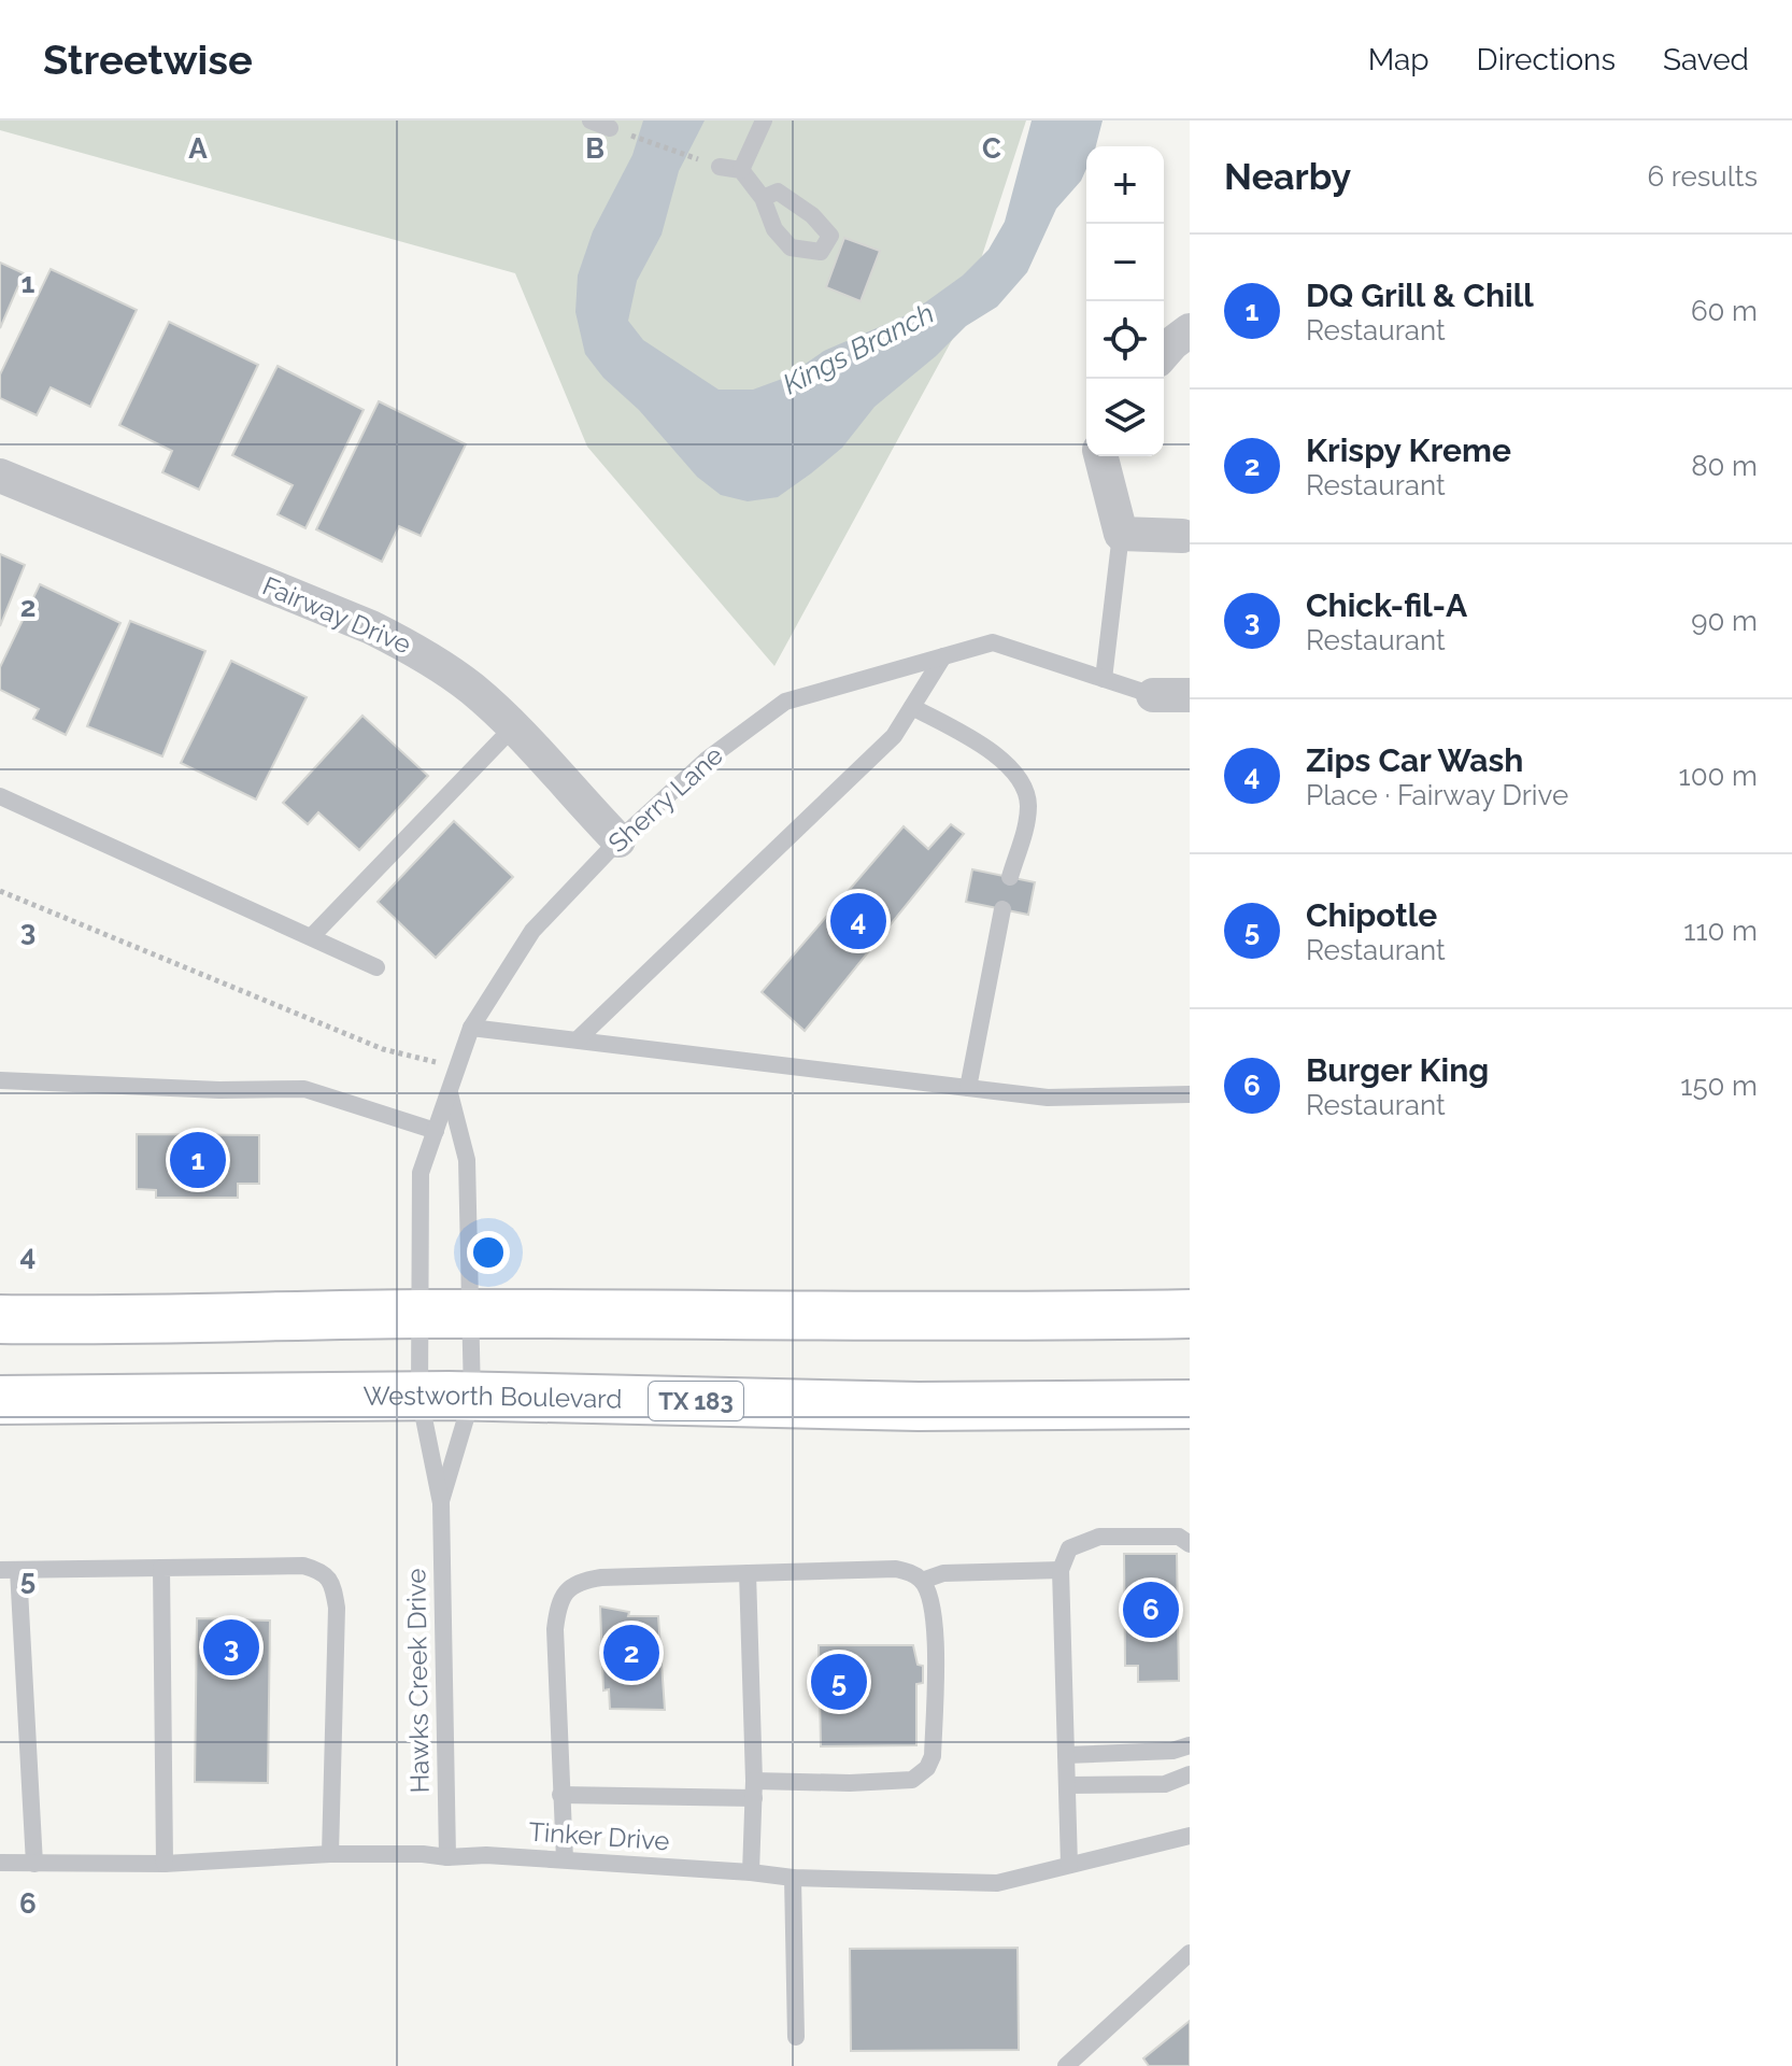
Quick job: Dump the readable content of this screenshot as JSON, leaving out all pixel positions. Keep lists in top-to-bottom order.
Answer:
{
  "streets": {
    "main road": ["Westworth Boulevard", "TX 183"],
    "street": ["Fairway Drive"],
    "lane": ["Sherry Lane", "Hawks Creek Drive", "Tinker Drive"]
  },
  "crossings": [
    ["Fairway Drive", "Sherry Lane"],
    ["Sherry Lane", "Westworth Boulevard"],
    ["Sherry Lane", "Hawks Creek Drive"],
    ["Westworth Boulevard", "Hawks Creek Drive"],
    ["Hawks Creek Drive", "Tinker Drive"]
  ],
  "water": ["Kings Branch"],
  "page": {
    "header": "Streetwise",
    "nav": ["Map", "Directions", "Saved"],
    "heading": ["Nearby", "6 results"],
    "map_buttons": ["+", "−"],
    "list": [
      {
        "mark": "1",
        "name": "DQ Grill & Chill",
        "note": "Restaurant",
        "value": "60 m"
      },
      {
        "mark": "2",
        "name": "Krispy Kreme",
        "note": "Restaurant",
        "value": "80 m"
      },
      {
        "mark": "3",
        "name": "Chick-fil-A",
        "note": "Restaurant",
        "value": "90 m"
      },
      {
        "mark": "4",
        "name": "Zips Car Wash",
        "note": "Place · Fairway Drive",
        "value": "100 m"
      },
      {
        "mark": "5",
        "name": "Chipotle",
        "note": "Restaurant",
        "value": "110 m"
      },
      {
        "mark": "6",
        "name": "Burger King",
        "note": "Restaurant",
        "value": "150 m"
      }
    ],
    "pins": [
      "4",
      "1",
      "6",
      "3",
      "2",
      "5"
    ]
  },
  "grid": {
    "columns": ["A", "B", "C"],
    "rows": [
      "1",
      "2",
      "3",
      "4",
      "5",
      "6"
    ]
  }
}
